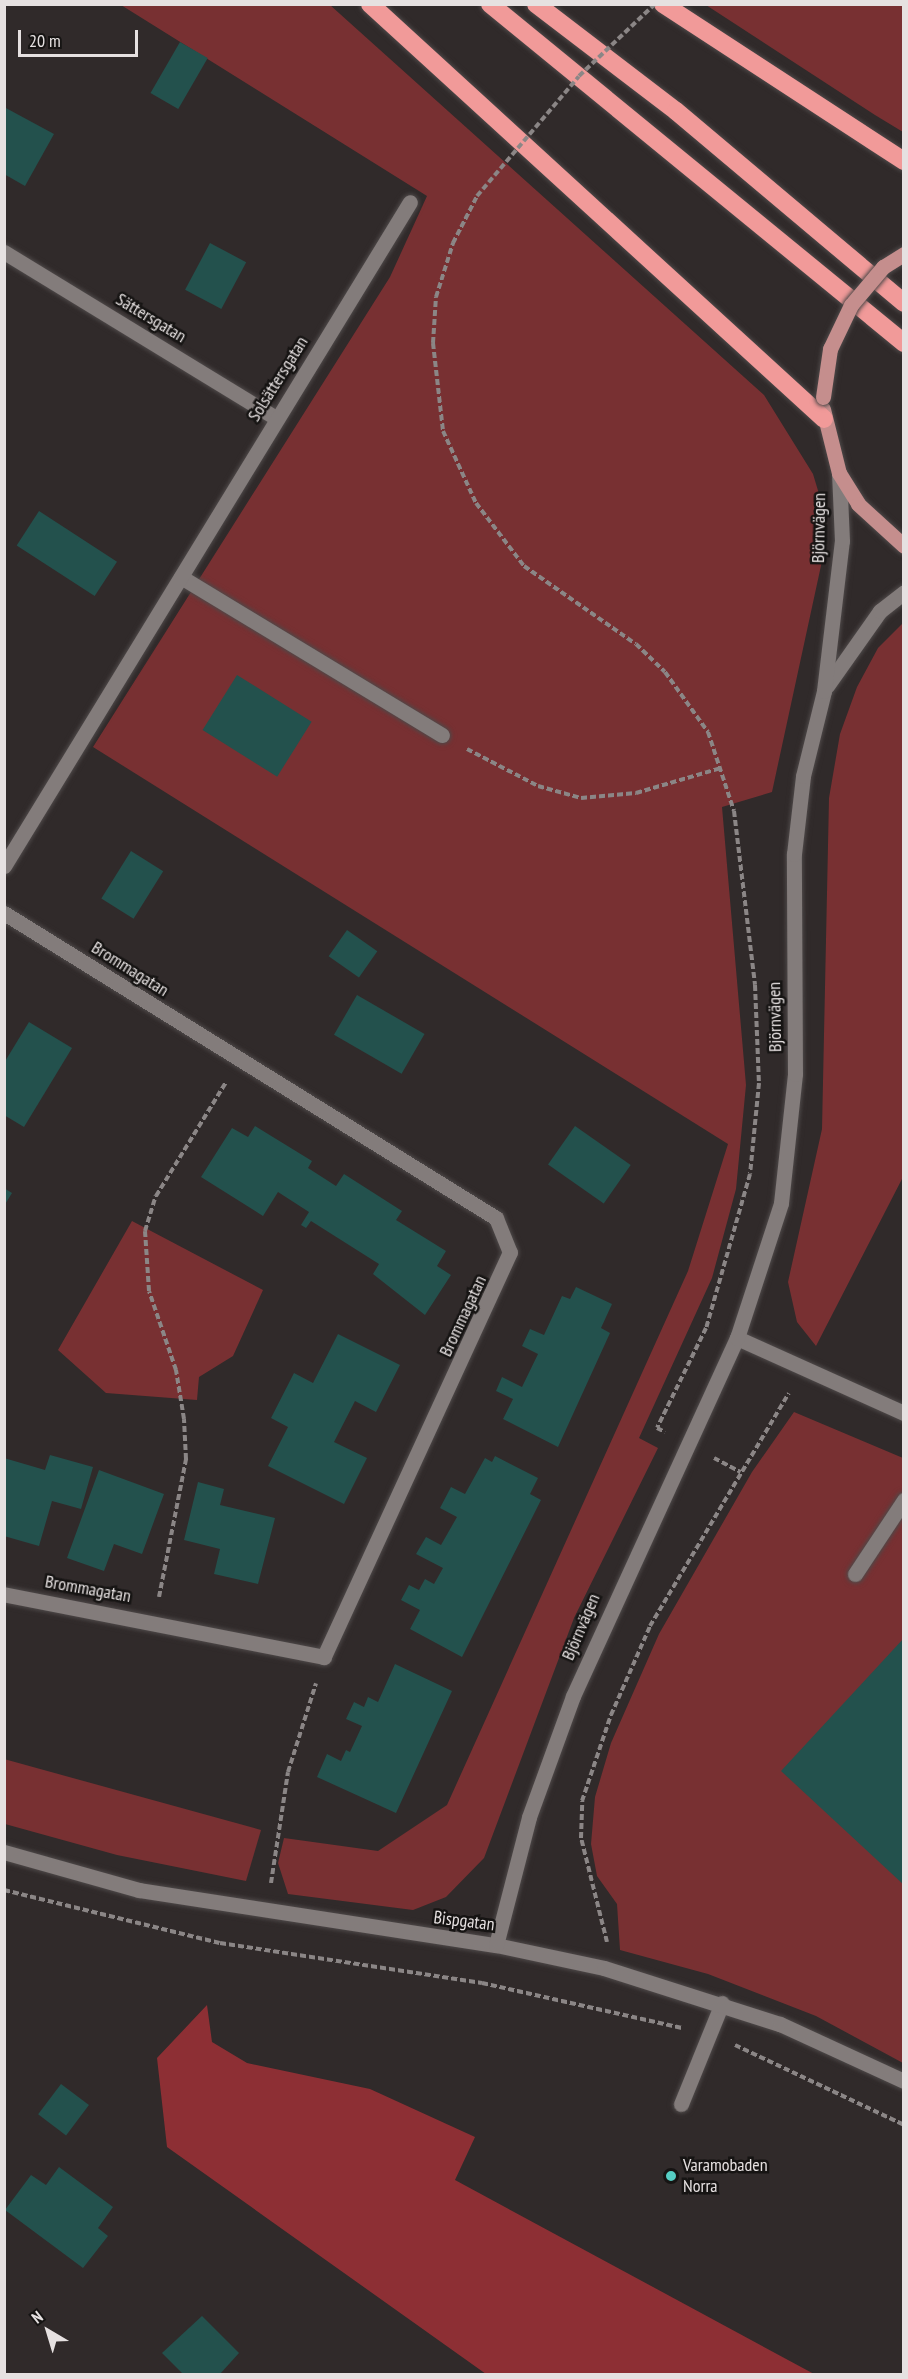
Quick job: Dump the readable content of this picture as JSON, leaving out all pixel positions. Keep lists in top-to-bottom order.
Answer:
{
  "streets": {
    "street": [
      "Sättersgatan",
      "Solsättersgatan",
      "Björnvägen",
      "Brommagatan",
      "Bispgatan"
    ]
  },
  "crossings": [
    ["Sättersgatan", "Solsättersgatan"],
    ["Björnvägen", "Bispgatan"]
  ],
  "places": ["Varamobaden Norra"],
  "scale_bar": "20 m",
  "north": "top left"
}
